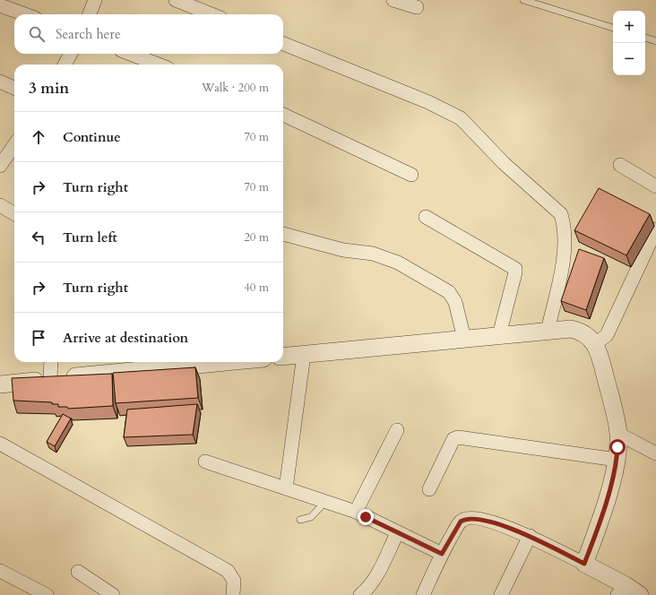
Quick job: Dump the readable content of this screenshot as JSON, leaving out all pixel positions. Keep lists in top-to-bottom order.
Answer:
{
  "page": {
    "map_buttons": ["+", "−"],
    "search": "Search here",
    "heading": ["3 min", "Walk · 200 m"],
    "list": [
      ["Continue", "70 m"],
      ["Turn right", "70 m"],
      ["Turn left", "20 m"],
      ["Turn right", "40 m"],
      "Arrive at destination"
    ]
  }
}
